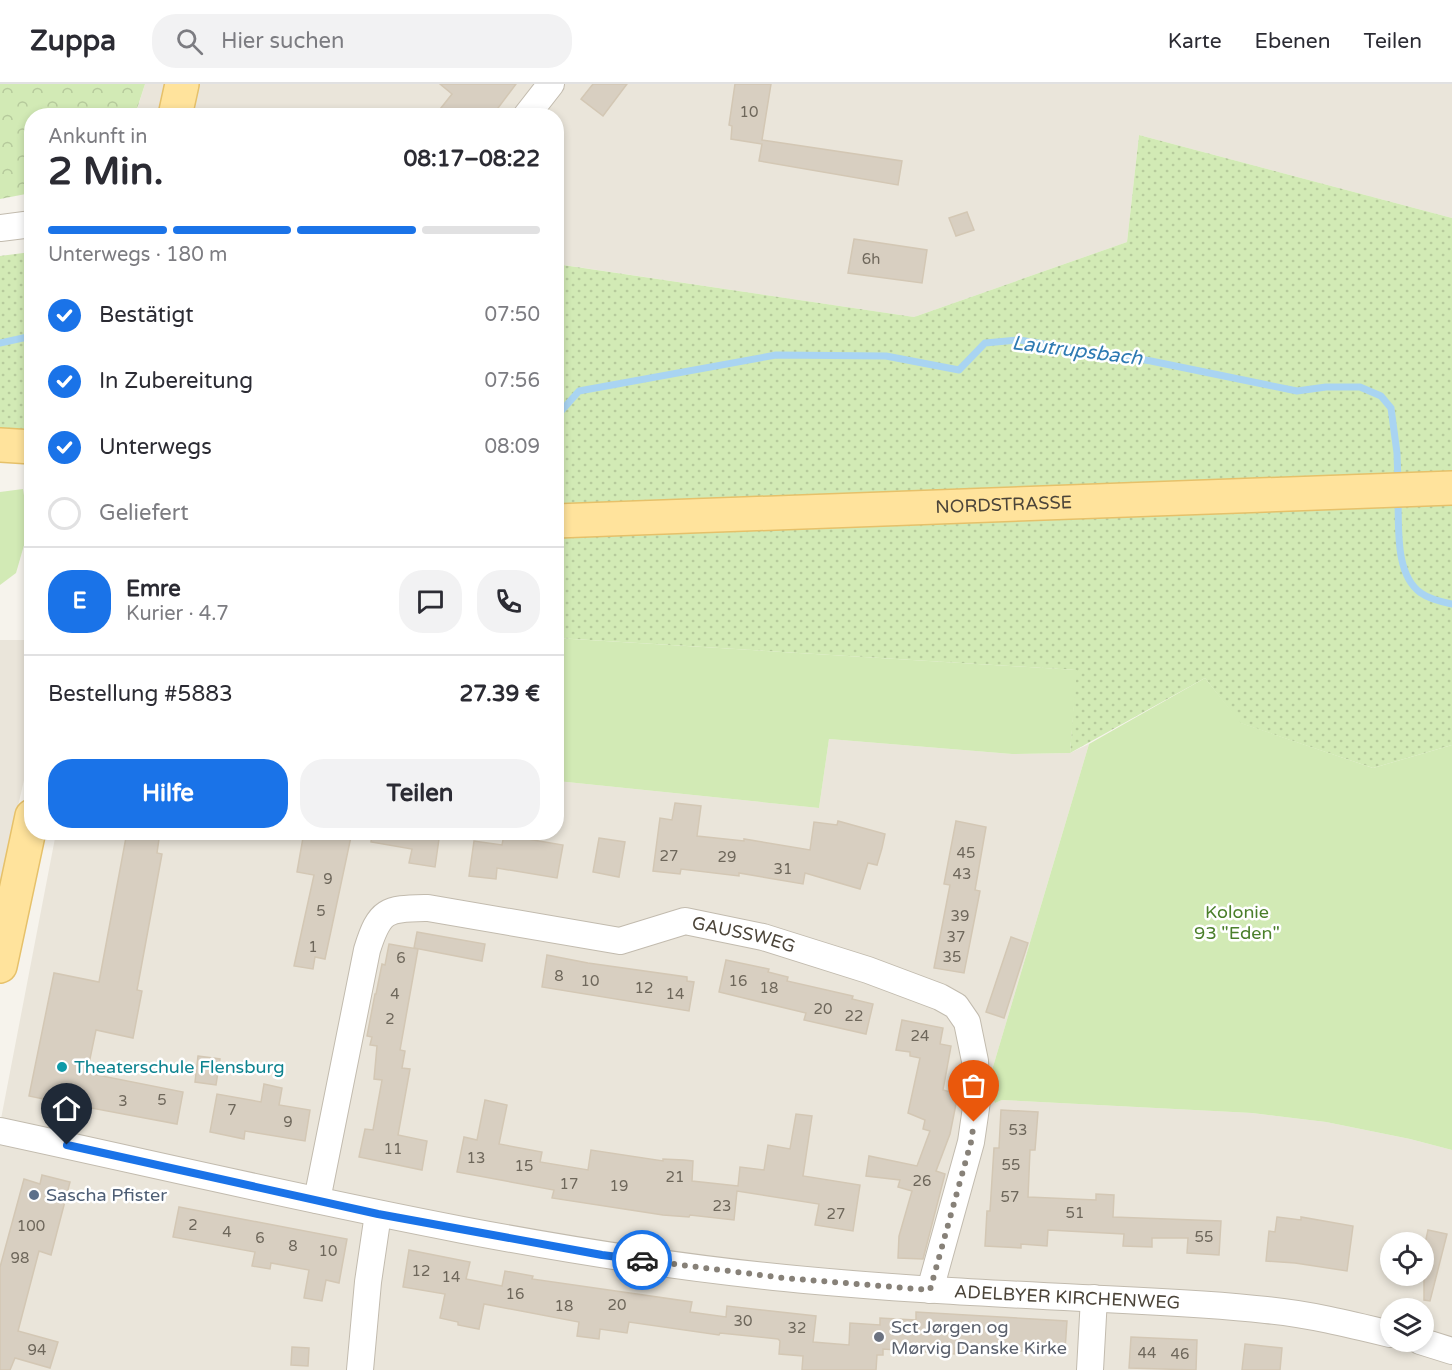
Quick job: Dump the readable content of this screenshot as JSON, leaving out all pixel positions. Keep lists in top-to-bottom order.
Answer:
{
  "streets": {
    "main road": ["NORDSTRASSE"],
    "street": ["GAUSSWEG", "ADELBYER KIRCHENWEG"]
  },
  "crossings": [
    ["GAUSSWEG", "ADELBYER KIRCHENWEG"]
  ],
  "water": ["Lautrupsbach"],
  "parks": ["Kolonie 93 \"Eden\""],
  "places": ["Theaterschule Flensburg", "Sascha Pfister", "Sct Jørgen og Mørvig Danske Kirke"],
  "house_numbers": [
    "10",
    "6h",
    "45",
    "27",
    "29",
    "31",
    "43",
    "9",
    "5",
    "39",
    "37",
    "1",
    "35",
    "6",
    "8",
    "10",
    "16",
    "12",
    "18",
    "4",
    "14",
    "20",
    "22",
    "2",
    "24",
    "5",
    "3",
    "7",
    "9",
    "53",
    "11",
    "13",
    "55",
    "15",
    "21",
    "26",
    "17",
    "19",
    "57",
    "23",
    "51",
    "27",
    "2",
    "100",
    "4",
    "55",
    "6",
    "8",
    "10",
    "98",
    "12",
    "14",
    "16",
    "20",
    "18",
    "30",
    "32",
    "94",
    "44",
    "46"
  ],
  "page": {
    "header": "Zuppa",
    "search": "Hier suchen",
    "nav": ["Karte", "Ebenen", "Teilen"],
    "heading": ["2 Min.", "Ankunft in", "08:17–08:22"],
    "panel": [
      "Emre",
      "Kurier · 4.7",
      "Bestellung #5883",
      "27.39 €"
    ],
    "bar": "Unterwegs · 180 m",
    "list": [
      ["Bestätigt", "07:50"],
      ["In Zubereitung", "07:56"],
      ["Unterwegs", "08:09"],
      "Geliefert"
    ],
    "round": "E",
    "buttons": ["Hilfe", "Teilen"]
  }
}
